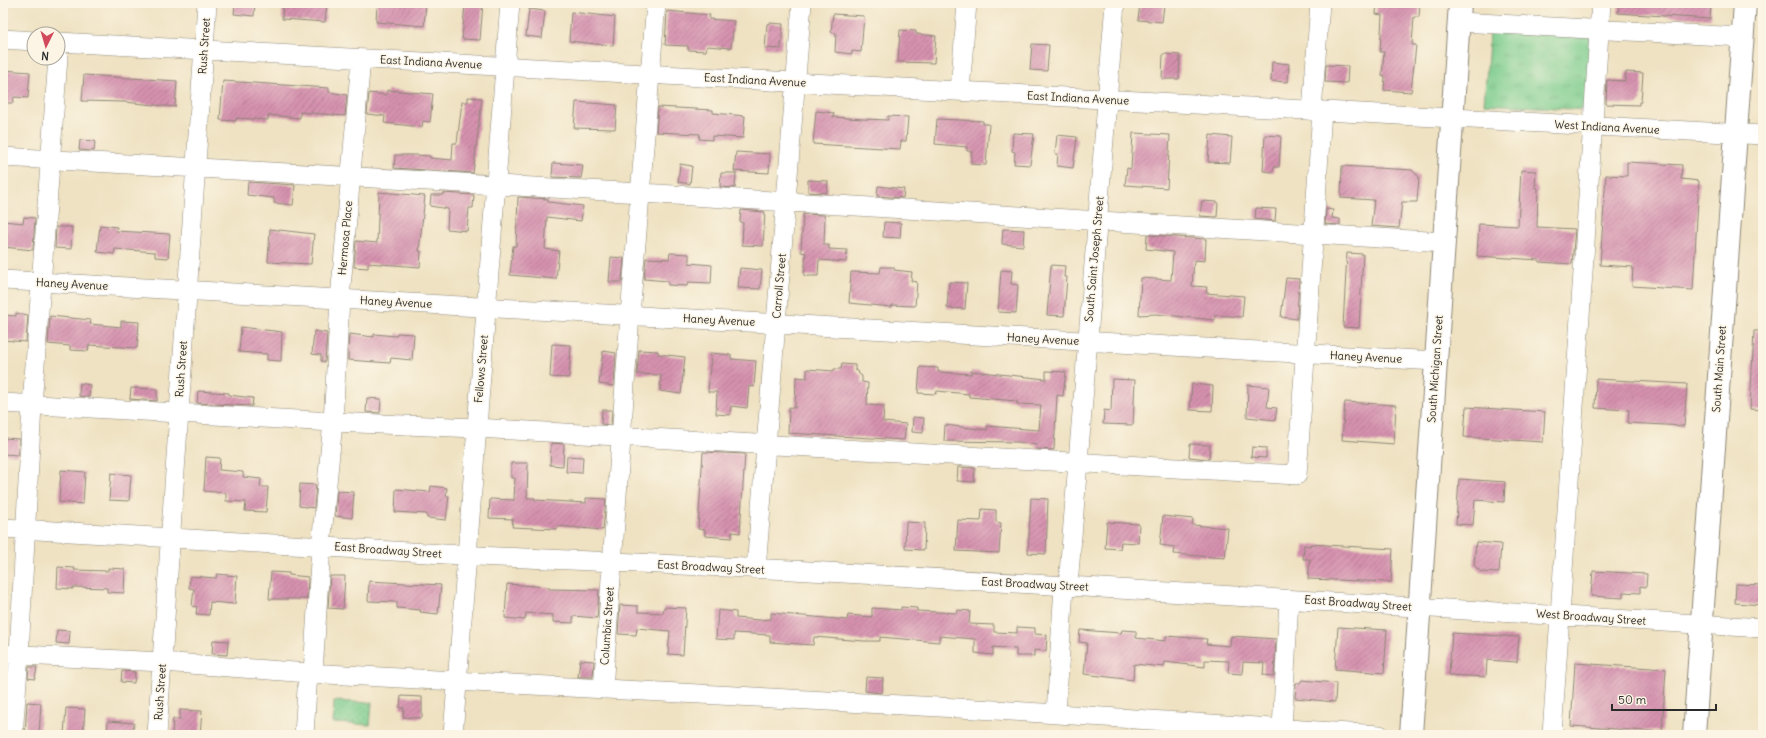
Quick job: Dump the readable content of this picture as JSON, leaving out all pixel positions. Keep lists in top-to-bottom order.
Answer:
{
  "streets": {
    "main road": ["South Michigan Street", "South Main Street"],
    "street": [
      "Rush Street",
      "East Indiana Avenue",
      "West Indiana Avenue",
      "Hermosa Place",
      "South Saint Joseph Street",
      "Haney Avenue",
      "Carroll Street",
      "Fellows Street",
      "East Broadway Street",
      "West Broadway Street",
      "Columbia Street"
    ]
  },
  "crossings": [
    ["Rush Street", "East Indiana Avenue"],
    ["Rush Street", "Haney Avenue"],
    ["Rush Street", "East Broadway Street"],
    ["East Indiana Avenue", "West Indiana Avenue"],
    ["East Indiana Avenue", "Hermosa Place"],
    ["East Indiana Avenue", "South Saint Joseph Street"],
    ["East Indiana Avenue", "Carroll Street"],
    ["East Indiana Avenue", "Fellows Street"],
    ["East Indiana Avenue", "South Michigan Street"],
    ["East Indiana Avenue", "Columbia Street"],
    ["West Indiana Avenue", "South Michigan Street"],
    ["West Indiana Avenue", "South Main Street"],
    ["Hermosa Place", "Haney Avenue"],
    ["Hermosa Place", "East Broadway Street"],
    ["South Saint Joseph Street", "Haney Avenue"],
    ["South Saint Joseph Street", "East Broadway Street"],
    ["Haney Avenue", "Carroll Street"],
    ["Haney Avenue", "Fellows Street"],
    ["Haney Avenue", "South Michigan Street"],
    ["Haney Avenue", "Columbia Street"],
    ["Carroll Street", "East Broadway Street"],
    ["Fellows Street", "East Broadway Street"],
    ["South Michigan Street", "East Broadway Street"],
    ["South Michigan Street", "West Broadway Street"],
    ["South Main Street", "West Broadway Street"],
    ["East Broadway Street", "West Broadway Street"],
    ["East Broadway Street", "Columbia Street"]
  ],
  "scale_bar": "50 m",
  "north": "bottom"
}
